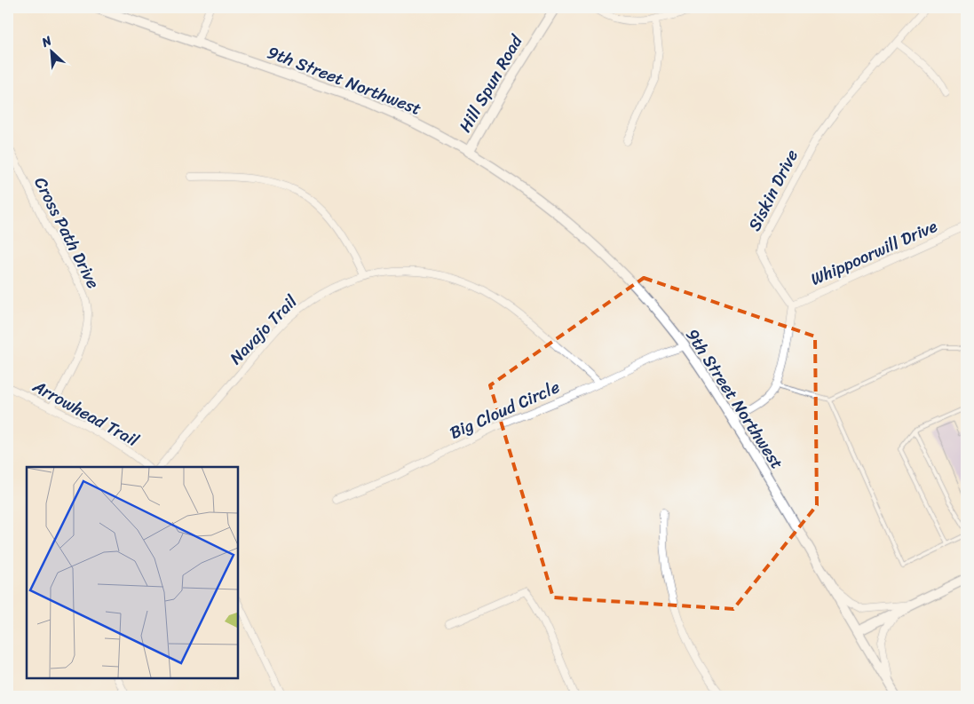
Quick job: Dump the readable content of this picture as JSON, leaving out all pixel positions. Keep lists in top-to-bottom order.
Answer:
{
  "streets": {
    "street": [
      "9th Street Northwest",
      "Hill Spun Road",
      "Siskin Drive",
      "Cross Path Drive",
      "Whippoorwill Drive",
      "Navajo Trail",
      "Big Cloud Circle",
      "Arrowhead Trail"
    ]
  },
  "crossings": [
    ["9th Street Northwest", "Hill Spun Road"],
    ["9th Street Northwest", "Big Cloud Circle"],
    ["Siskin Drive", "Whippoorwill Drive"],
    ["Cross Path Drive", "Arrowhead Trail"],
    ["Navajo Trail", "Big Cloud Circle"]
  ],
  "north": "top left"
}
